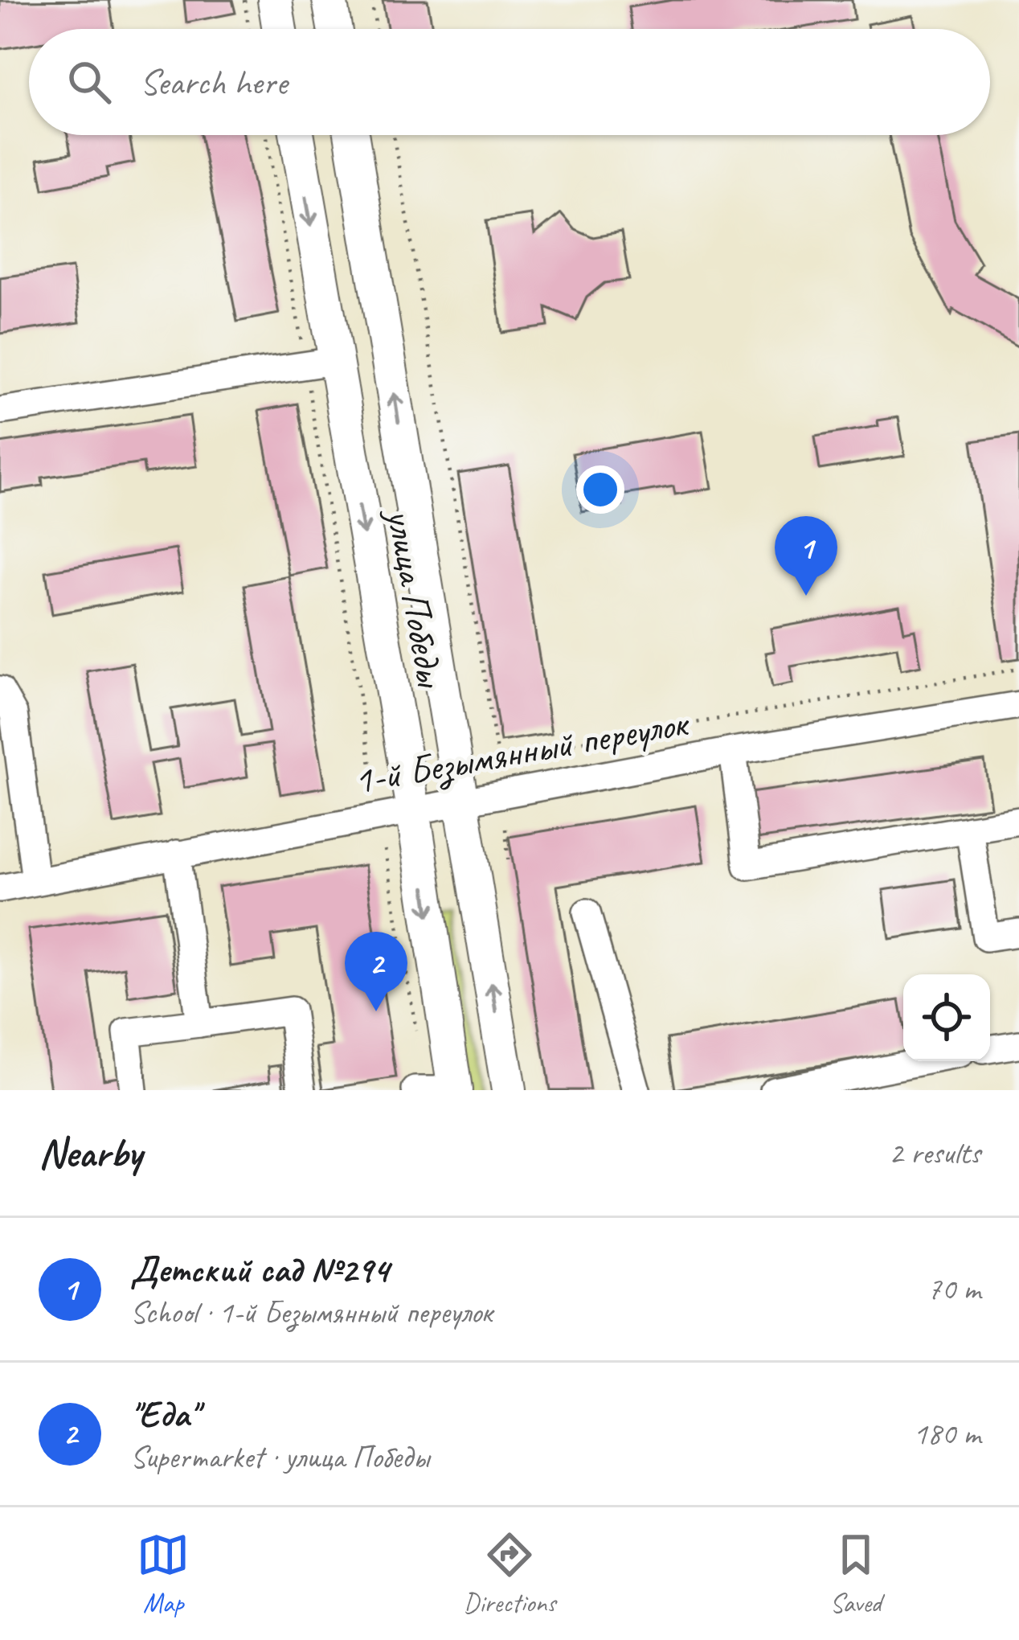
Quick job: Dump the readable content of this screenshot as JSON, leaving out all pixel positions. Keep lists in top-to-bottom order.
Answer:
{
  "streets": {
    "main road": ["улица Победы"],
    "street": ["1-й Безымянный переулок"]
  },
  "crossings": [
    ["улица Победы", "1-й Безымянный переулок"]
  ],
  "page": {
    "search": "Search here",
    "pins": ["1", "2"],
    "heading": ["Nearby", "2 results"],
    "list": [
      {
        "mark": "1",
        "name": "Детский сад №294",
        "note": "School · 1-й Безымянный переулок",
        "value": "70 m"
      },
      {
        "mark": "2",
        "name": "\"Еда\"",
        "note": "Supermarket · улица Победы",
        "value": "180 m"
      }
    ],
    "nav": ["Map", "Directions", "Saved"]
  }
}
